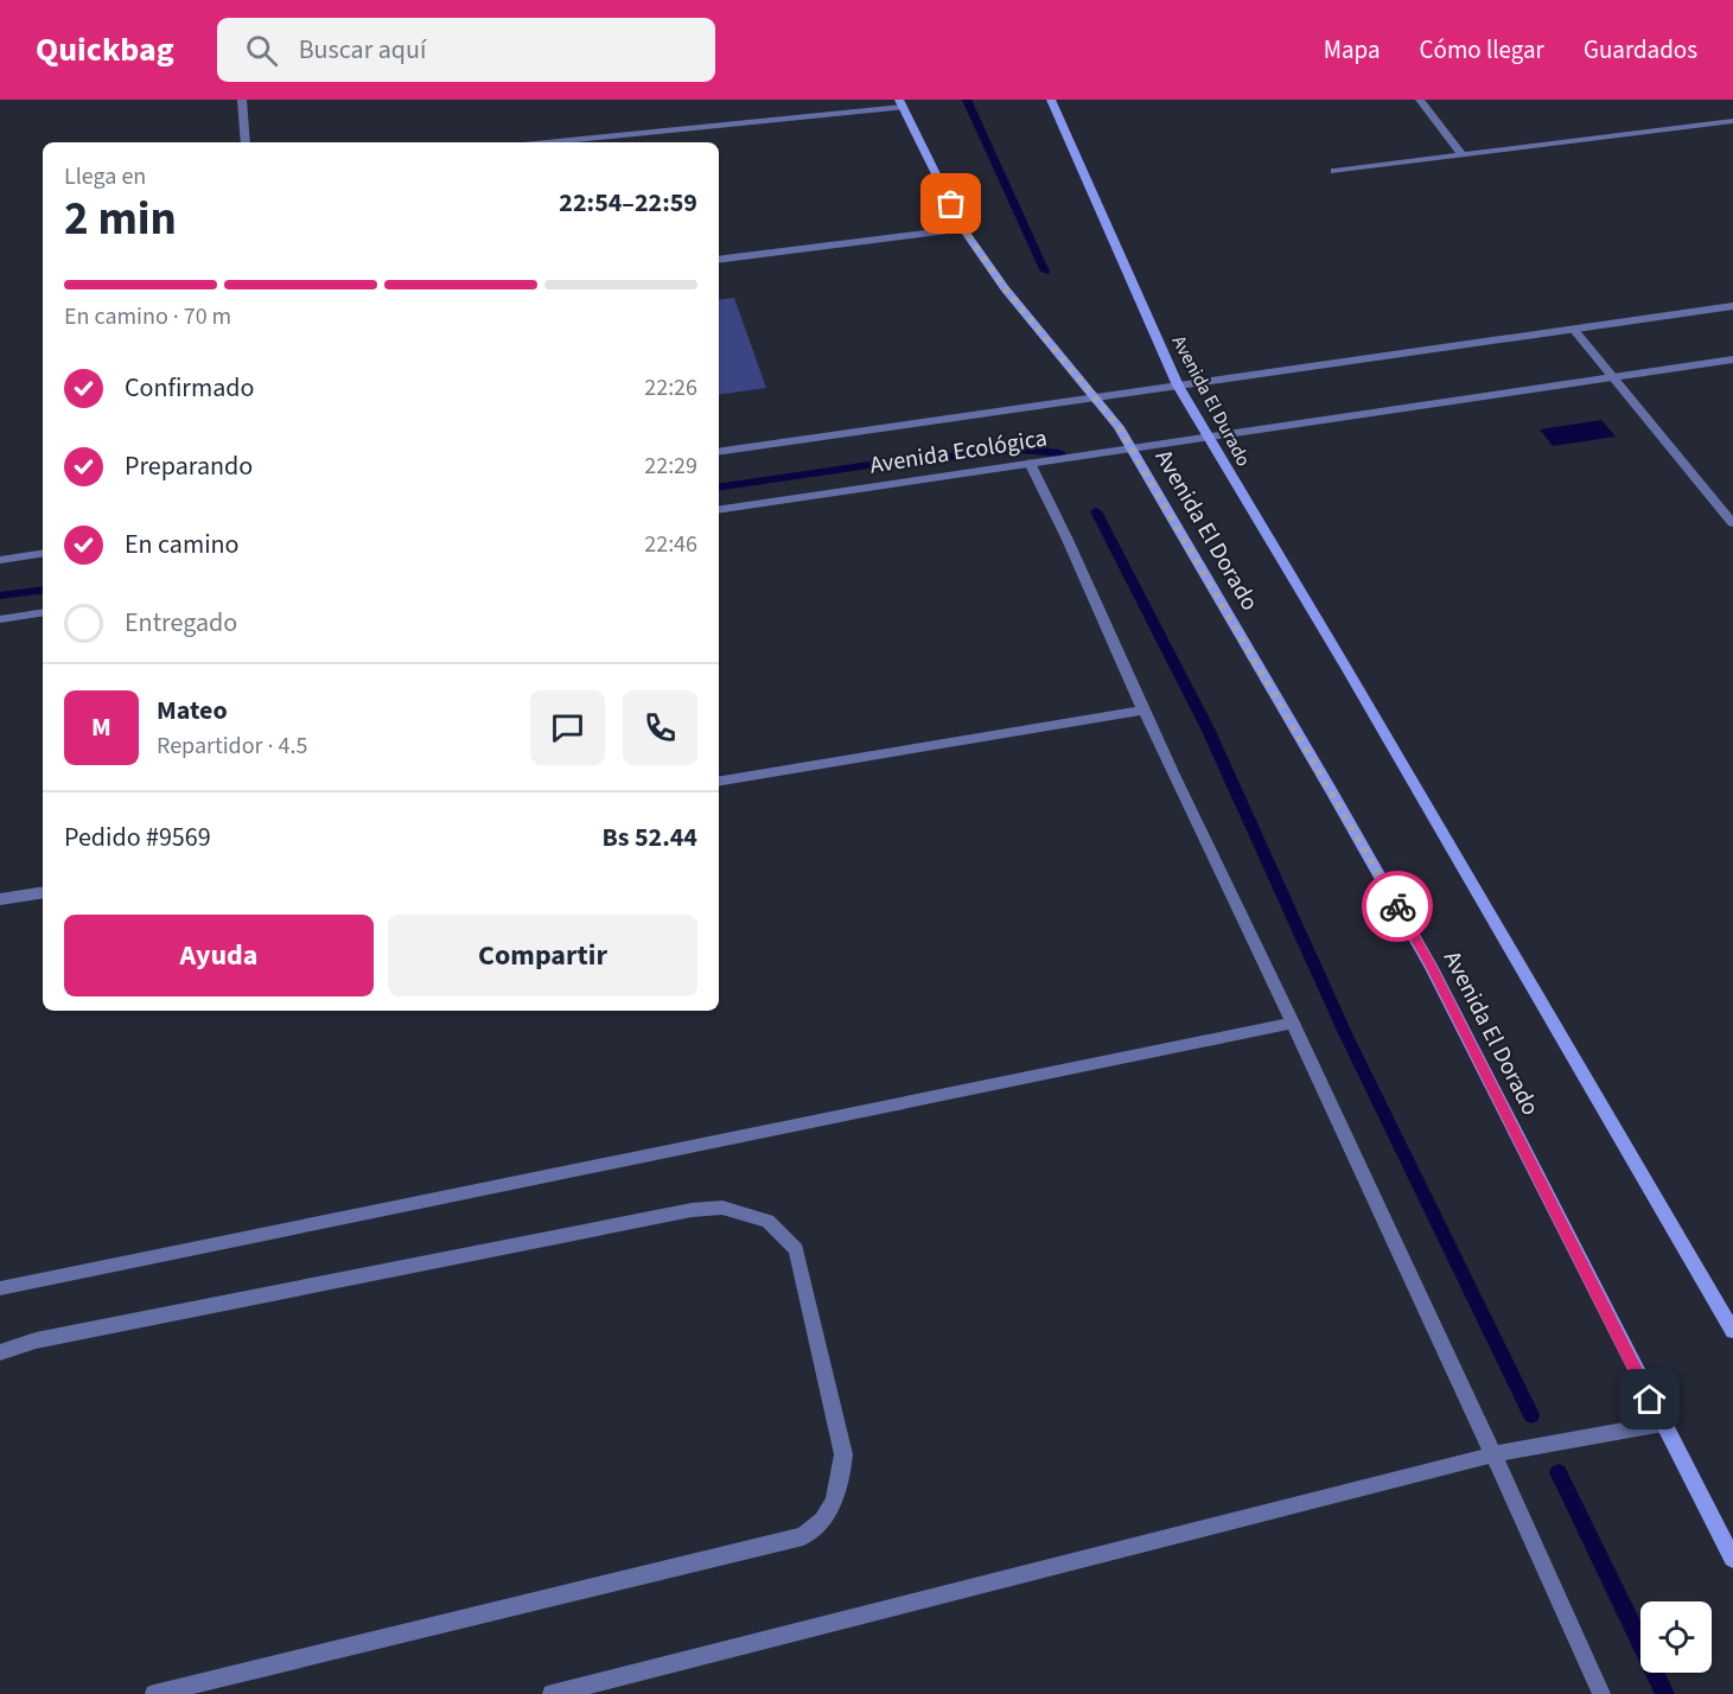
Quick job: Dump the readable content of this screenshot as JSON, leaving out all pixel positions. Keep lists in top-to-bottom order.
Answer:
{
  "streets": {
    "main road": ["Avenida El Durado", "Avenida El Dorado"],
    "street": ["Avenida Ecológica"]
  },
  "crossings": [
    ["Avenida El Durado", "Avenida Ecológica"],
    ["Avenida Ecológica", "Avenida El Dorado"]
  ],
  "page": {
    "header": "Quickbag",
    "search": "Buscar aquí",
    "nav": ["Mapa", "Cómo llegar", "Guardados"],
    "heading": ["2 min", "Llega en", "22:54–22:59"],
    "panel": [
      "Mateo",
      "Repartidor · 4.5",
      "Pedido #9569",
      "Bs 52.44"
    ],
    "bar": "En camino · 70 m",
    "list": [
      ["Confirmado", "22:26"],
      ["Preparando", "22:29"],
      ["En camino", "22:46"],
      "Entregado"
    ],
    "round": "M",
    "buttons": ["Ayuda", "Compartir"]
  }
}
